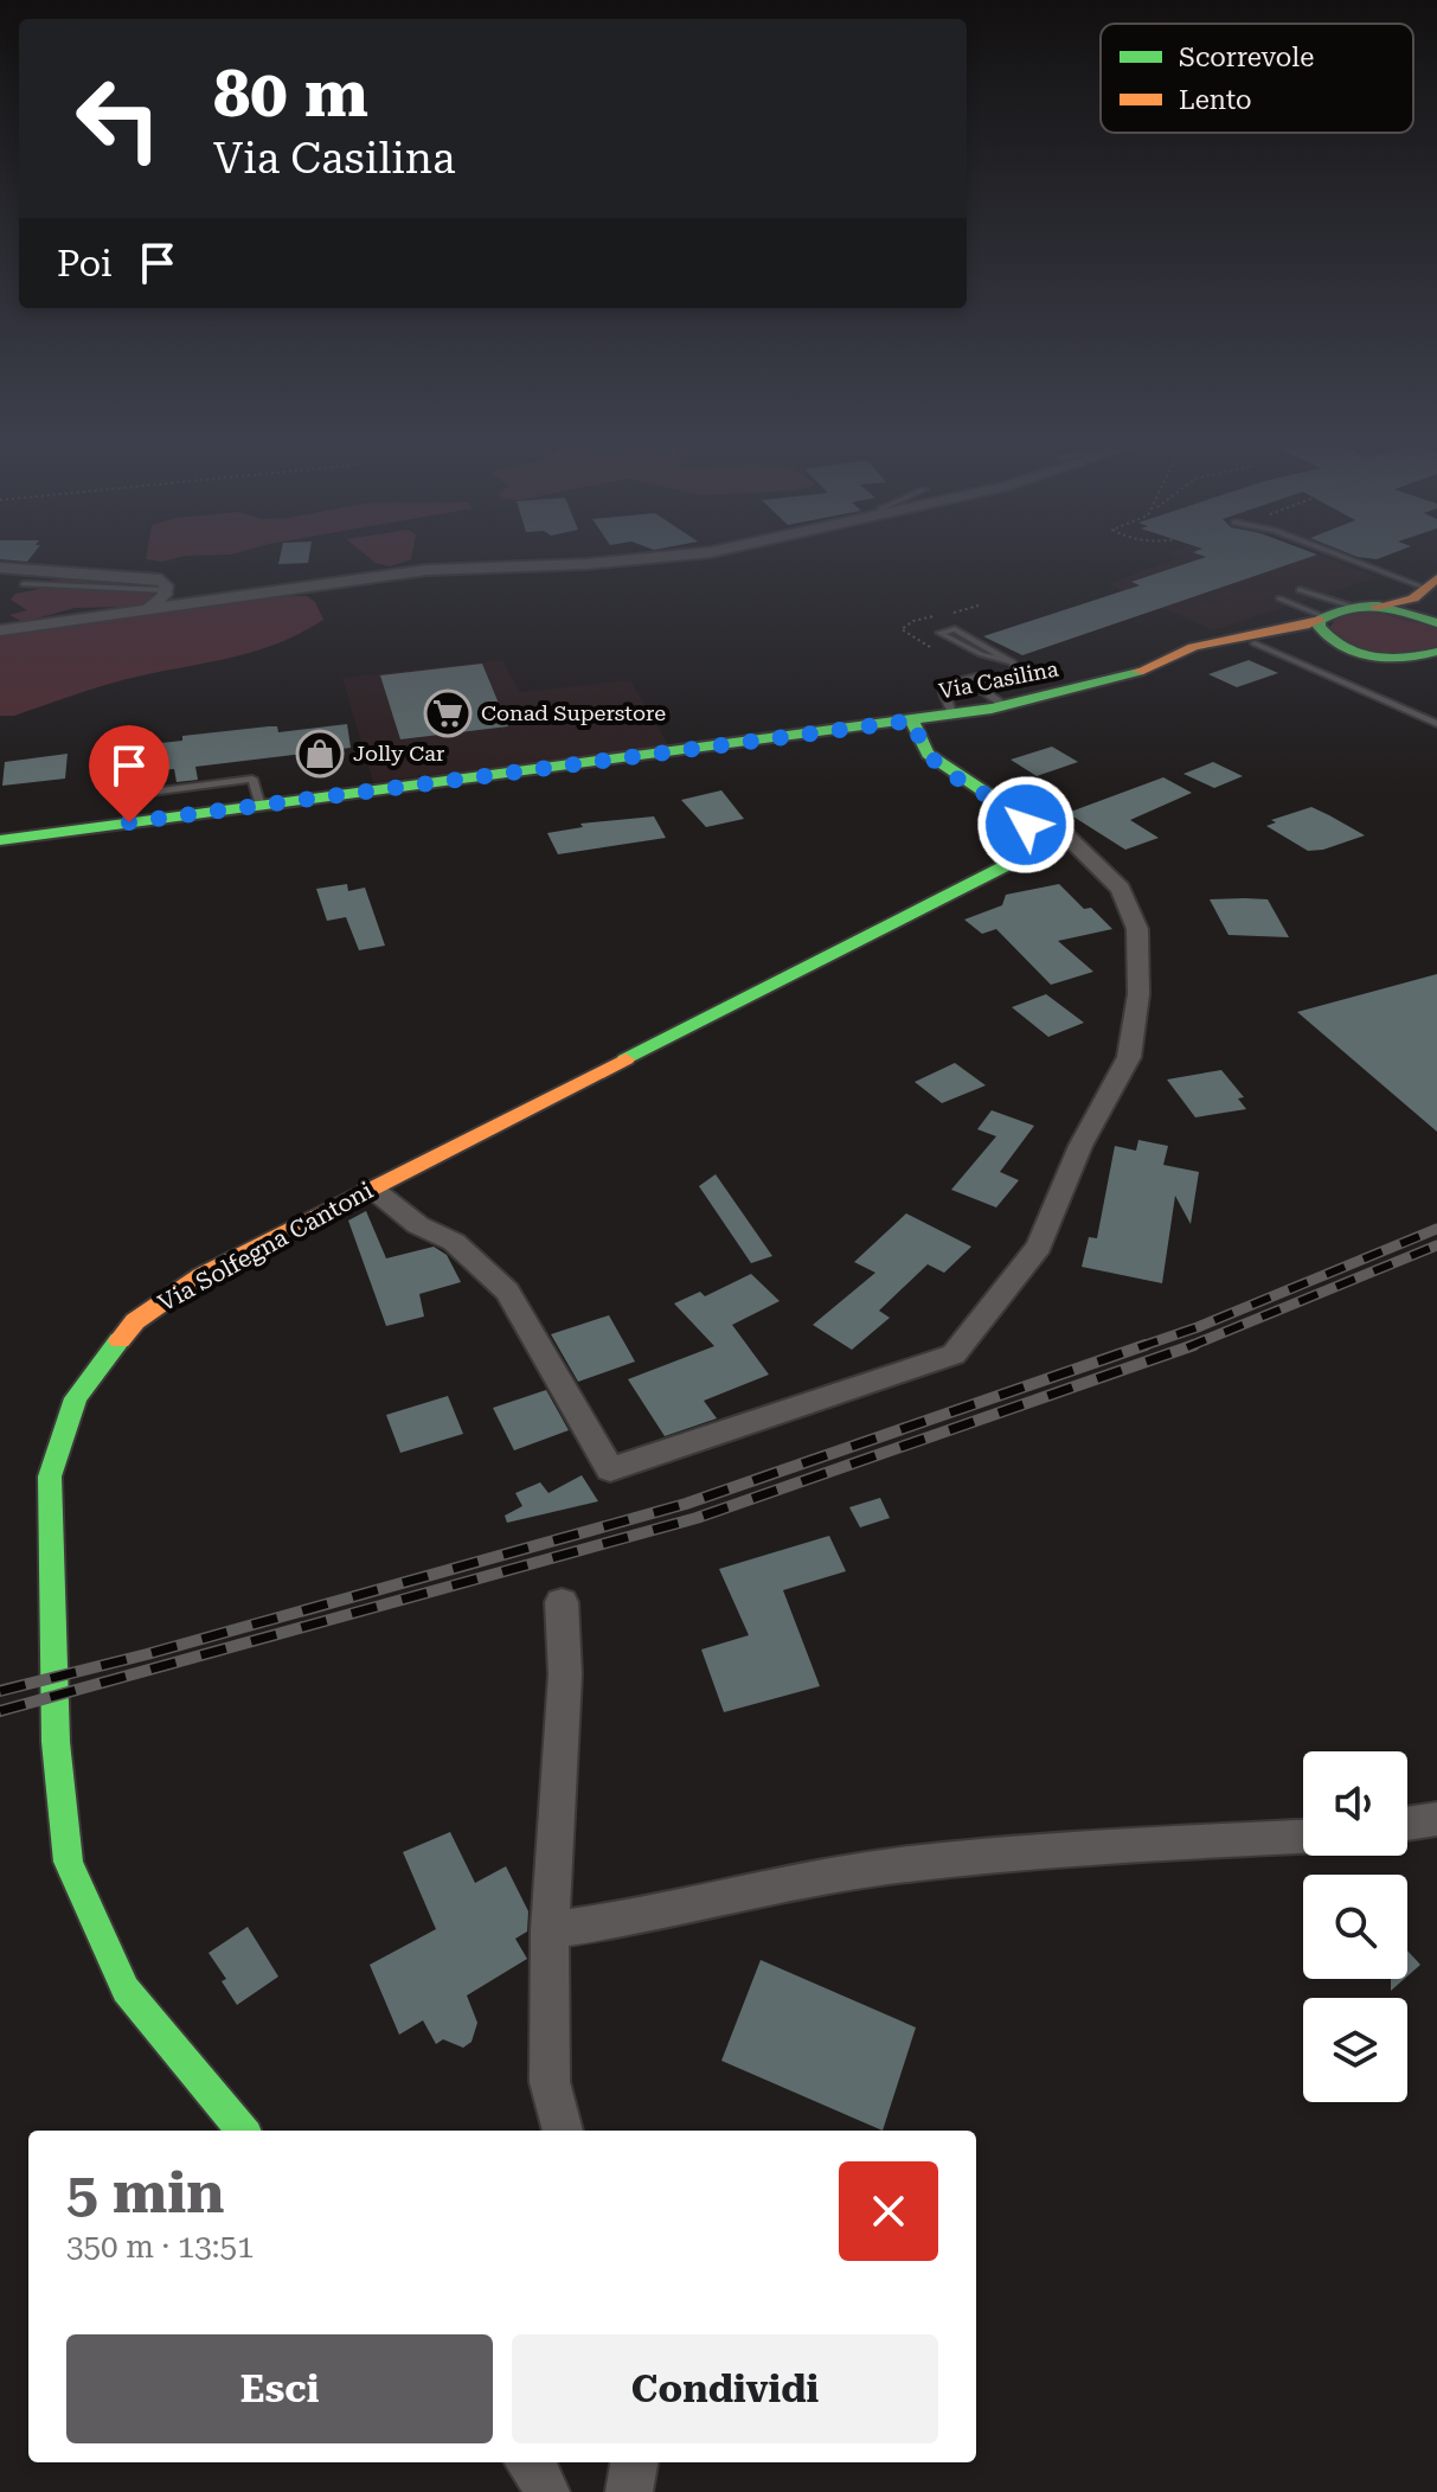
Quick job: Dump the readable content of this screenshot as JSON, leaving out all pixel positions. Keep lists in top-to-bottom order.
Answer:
{
  "streets": {
    "main road": ["Via Casilina", "Via Solfegna Cantoni"]
  },
  "places": {
    "supermarket": ["Conad Superstore"],
    "shop": ["Jolly Car"]
  },
  "legend": ["Scorrevole", "Lento"],
  "page": {
    "turn": ["80 m", "Via Casilina"],
    "then": "Poi",
    "heading": ["5 min", "350 m · 13:51"],
    "buttons": ["Esci", "Condividi"]
  }
}
